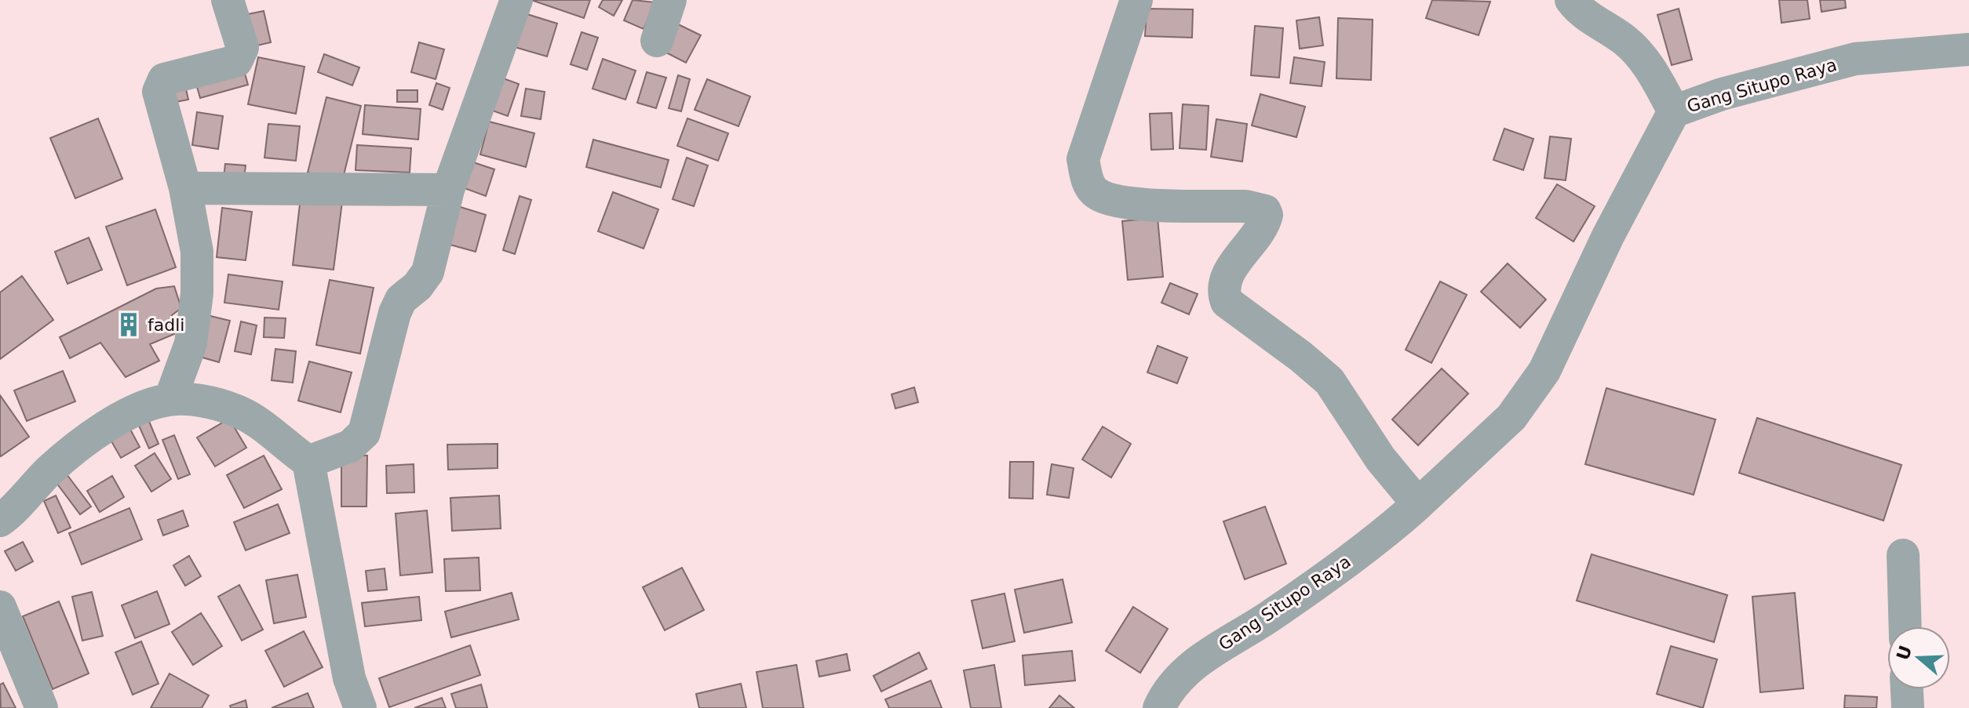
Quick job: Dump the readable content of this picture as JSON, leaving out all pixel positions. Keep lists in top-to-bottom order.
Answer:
{
  "streets": {
    "street": ["Gang Situpo Raya"]
  },
  "places": {
    "building": ["fadli"]
  },
  "north": "left"
}
